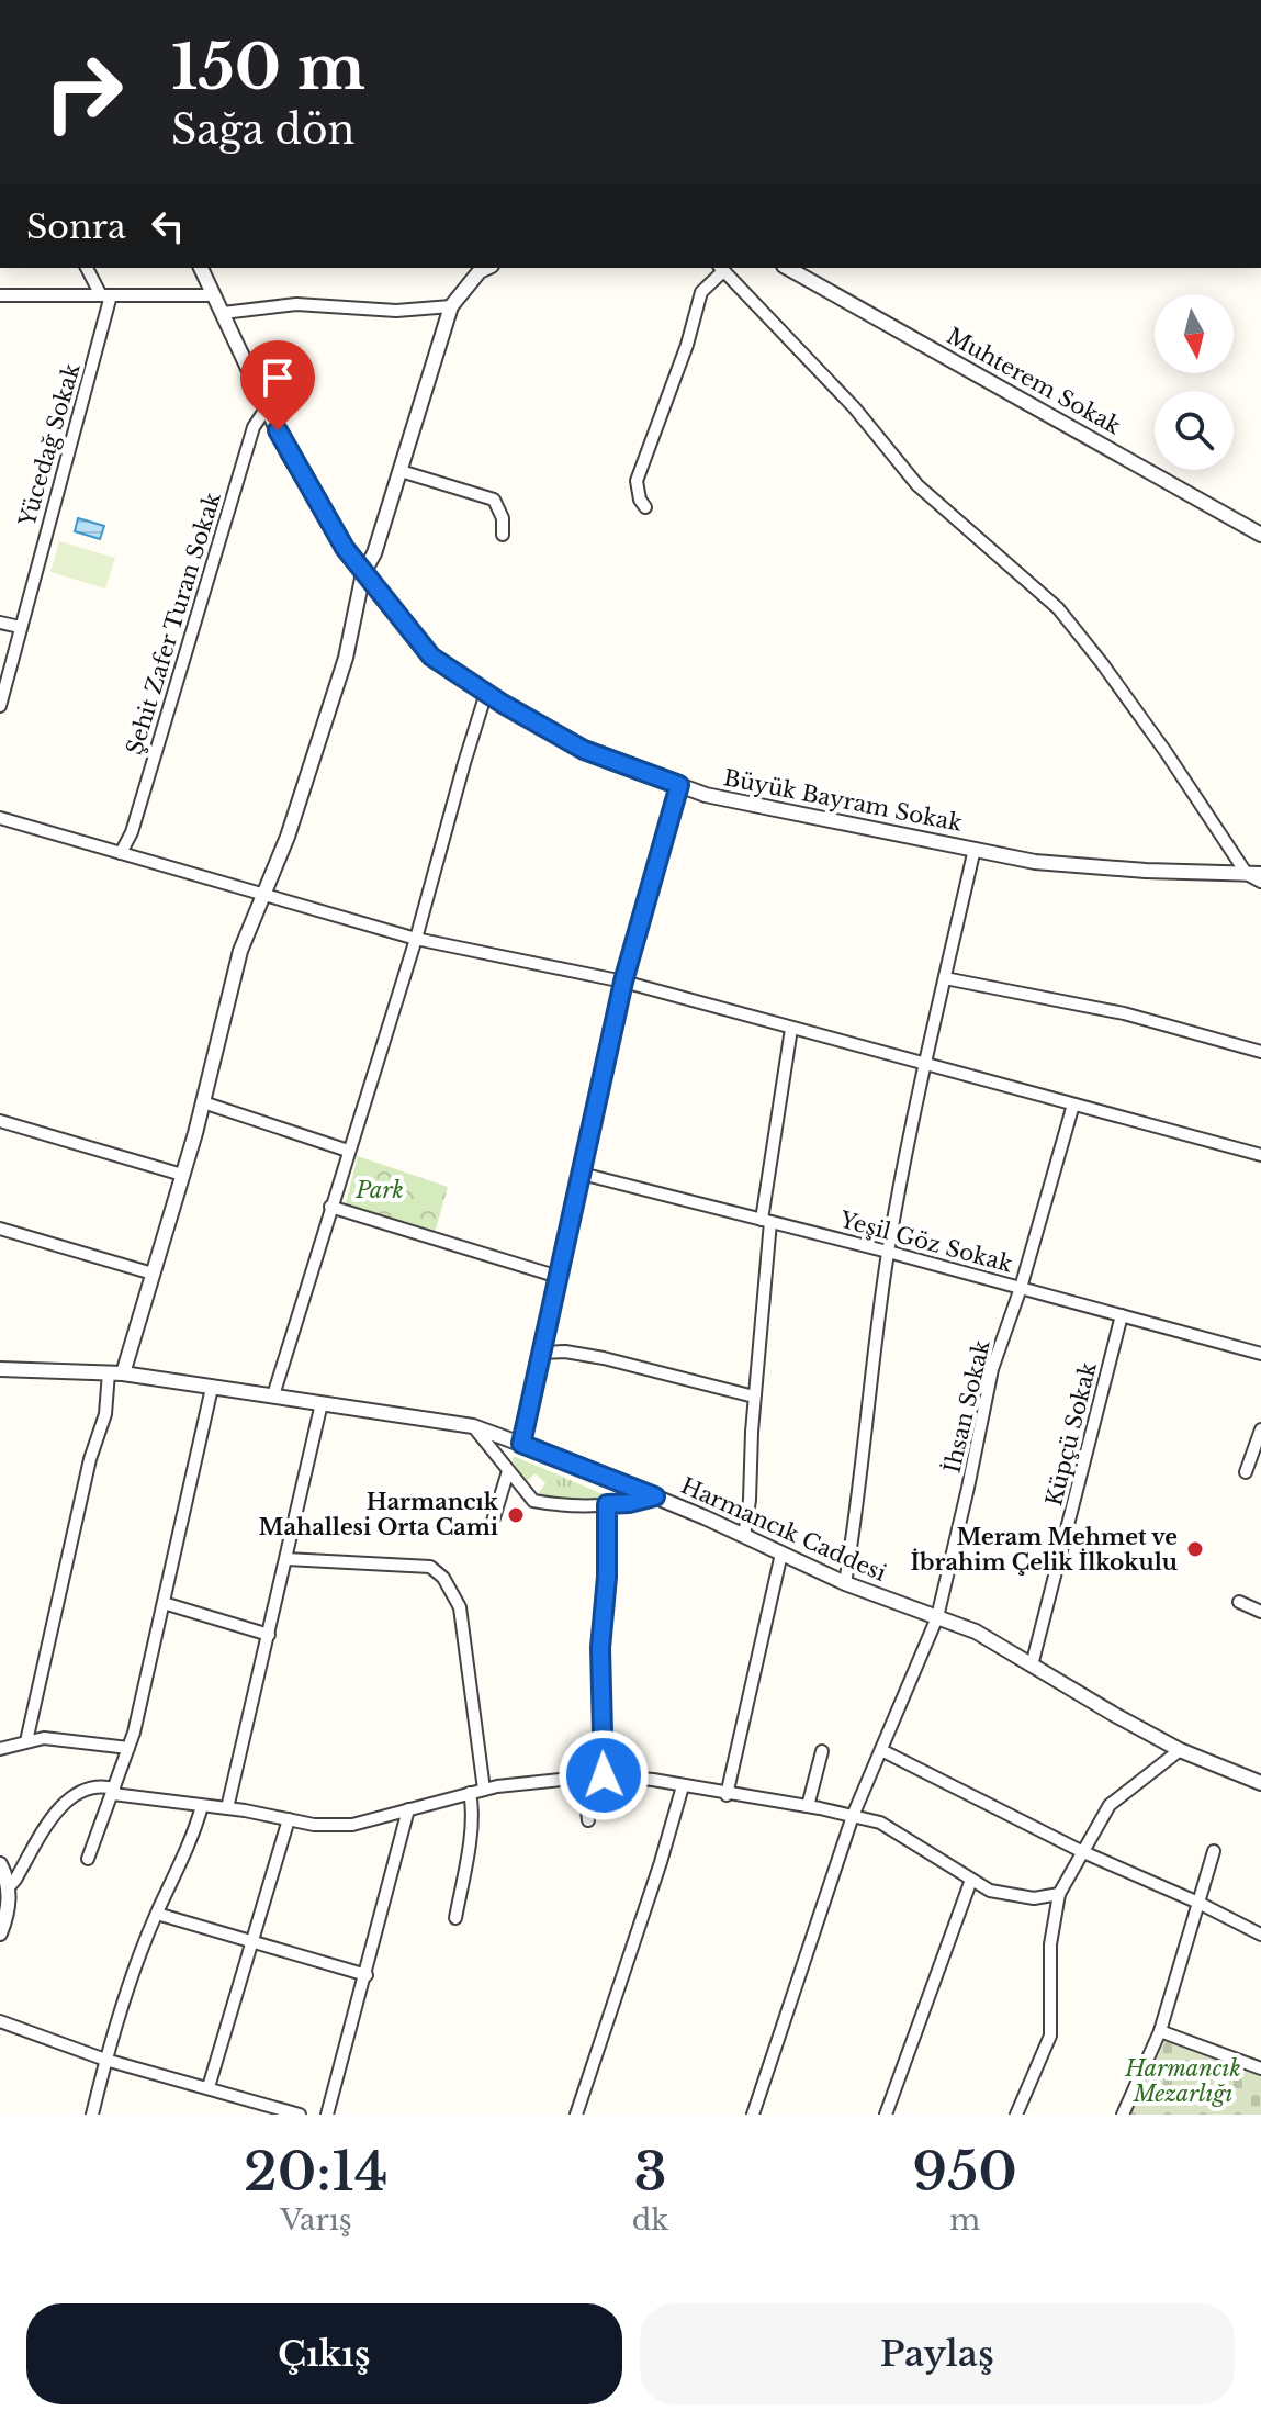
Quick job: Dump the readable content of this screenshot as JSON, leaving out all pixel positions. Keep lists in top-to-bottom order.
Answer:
{
  "streets": {
    "street": [
      "Muhterem Sokak",
      "Yücedağ Sokak",
      "Şehit Zafer Turan Sokak",
      "Büyük Bayram Sokak",
      "Yeşil Göz Sokak",
      "İhsan Sokak",
      "Küpçü Sokak",
      "Harmancık Caddesi"
    ]
  },
  "crossings": [
    ["Şehit Zafer Turan Sokak", "Büyük Bayram Sokak"],
    ["Yeşil Göz Sokak", "İhsan Sokak"],
    ["Yeşil Göz Sokak", "Küpçü Sokak"],
    ["İhsan Sokak", "Harmancık Caddesi"],
    ["Küpçü Sokak", "Harmancık Caddesi"]
  ],
  "parks": ["Park", "Harmancık Mezarlığı"],
  "places": ["Harmancık Mahallesi Orta Cami", "Meram Mehmet ve İbrahim Çelik İlkokulu"],
  "north": "bottom",
  "page": {
    "turn": ["150 m", "Sağa dön"],
    "then": "Sonra",
    "eta": [
      "20:14",
      "Varış",
      "3",
      "dk",
      "950",
      "m"
    ],
    "buttons": ["Çıkış", "Paylaş"]
  }
}
